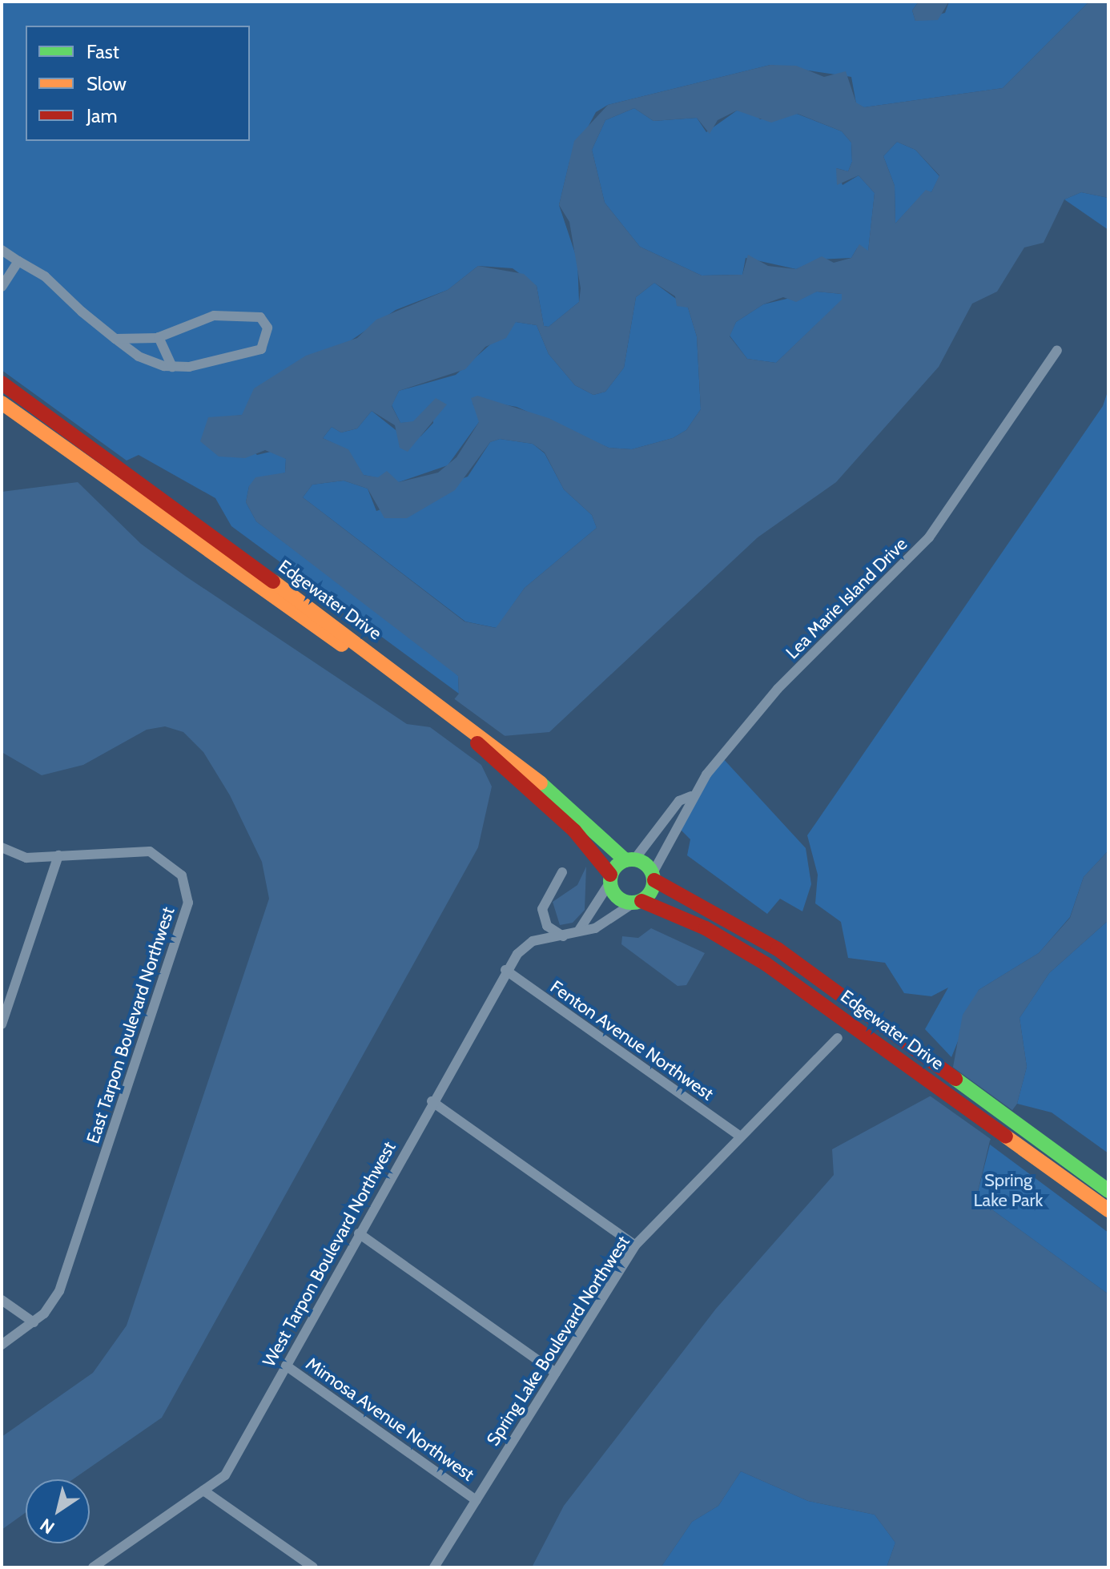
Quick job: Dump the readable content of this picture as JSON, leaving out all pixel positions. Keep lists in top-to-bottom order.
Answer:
{
  "streets": {
    "street": [
      "Lea Marie Island Drive",
      "Edgewater Drive",
      "East Tarpon Boulevard Northwest",
      "Fenton Avenue Northwest",
      "West Tarpon Boulevard Northwest",
      "Spring Lake Boulevard Northwest",
      "Mimosa Avenue Northwest"
    ]
  },
  "crossings": [
    ["Lea Marie Island Drive", "Edgewater Drive"],
    ["Edgewater Drive", "West Tarpon Boulevard Northwest"],
    ["Fenton Avenue Northwest", "West Tarpon Boulevard Northwest"],
    ["Fenton Avenue Northwest", "Spring Lake Boulevard Northwest"],
    ["West Tarpon Boulevard Northwest", "Mimosa Avenue Northwest"],
    ["Spring Lake Boulevard Northwest", "Mimosa Avenue Northwest"]
  ],
  "parks": ["Spring Lake Park"],
  "legend": ["Fast", "Slow", "Jam"],
  "north": "bottom left"
}
